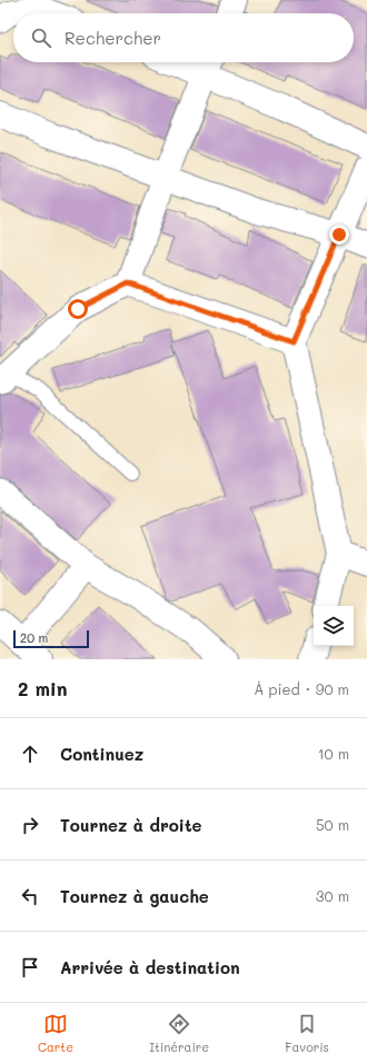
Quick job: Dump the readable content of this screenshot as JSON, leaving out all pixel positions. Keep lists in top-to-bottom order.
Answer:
{
  "scale_bar": "20 m",
  "page": {
    "search": "Rechercher",
    "scale": "20 m",
    "heading": ["2 min", "À pied · 90 m"],
    "list": [
      ["Continuez", "10 m"],
      ["Tournez à droite", "50 m"],
      ["Tournez à gauche", "30 m"],
      "Arrivée à destination"
    ],
    "nav": ["Carte", "Itinéraire", "Favoris"]
  }
}
